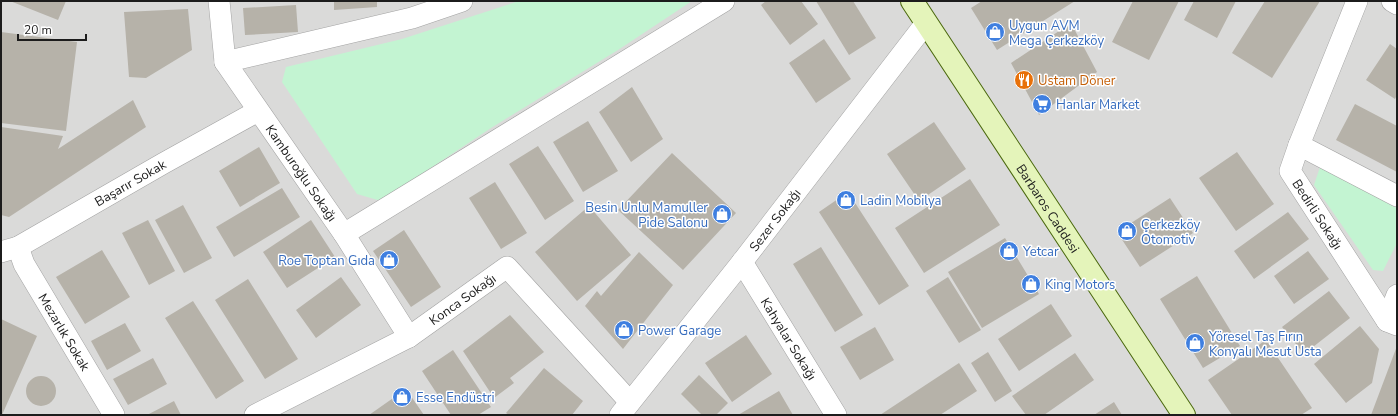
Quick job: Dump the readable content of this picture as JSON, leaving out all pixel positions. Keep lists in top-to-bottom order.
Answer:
{
  "streets": {
    "street": [
      "Kamburoğlu Sokağı",
      "Başarır Sokak",
      "Barbaros Caddesi",
      "Bedirli Sokağı",
      "Sezer Sokağı",
      "Konca Sokağı",
      "Mezarlık Sokak",
      "Kahyalar Sokağı"
    ]
  },
  "crossings": [
    ["Kamburoğlu Sokağı", "Başarır Sokak"],
    ["Kamburoğlu Sokağı", "Konca Sokağı"],
    ["Başarır Sokak", "Mezarlık Sokak"],
    ["Barbaros Caddesi", "Sezer Sokağı"],
    ["Sezer Sokağı", "Konca Sokağı"],
    ["Sezer Sokağı", "Kahyalar Sokağı"]
  ],
  "places": {
    "shop": [
      "Uygun AVM Mega Çerkezköy",
      "Ladin Mobilya",
      "Besin Unlu Mamuller Pide Salonu",
      "Çerkezköy Otomotiv",
      "Yetcar",
      "Roe Toptan Gıda",
      "King Motors",
      "Power Garage",
      "Yöresel Taş Fırın Konyalı Mesut Usta",
      "Esse Endüstri"
    ],
    "restaurant": ["Ustam Döner"],
    "supermarket": ["Hanlar Market"]
  },
  "scale_bar": "20 m"
}
